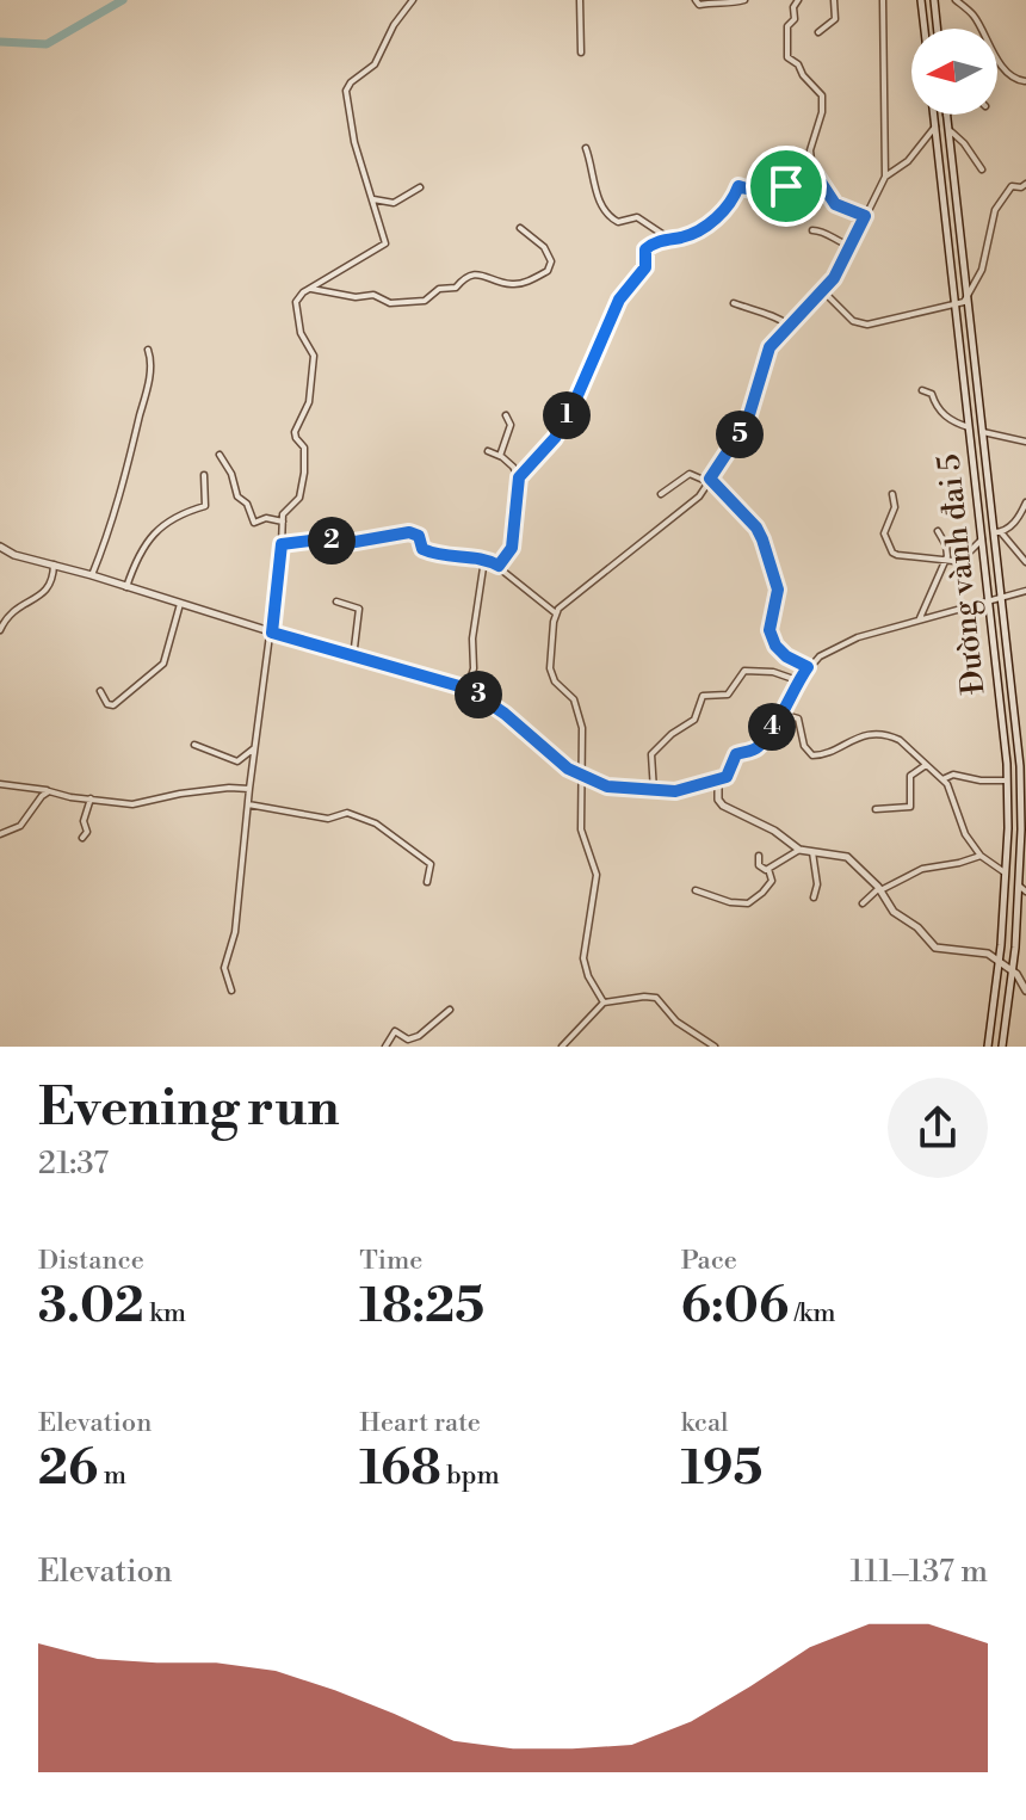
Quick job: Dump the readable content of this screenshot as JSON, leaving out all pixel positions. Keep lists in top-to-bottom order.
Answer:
{
  "streets": {
    "main road": ["Đường vành đai 5"]
  },
  "north": "left",
  "page": {
    "pins": [
      "1",
      "5",
      "2",
      "3",
      "4"
    ],
    "heading": ["Evening run", "21:37"],
    "stats": [
      ["Distance", "3.02 km"],
      ["Time", "18:25"],
      ["Pace", "6:06 /km"],
      ["Elevation", "26 m"],
      ["Heart rate", "168 bpm"],
      ["kcal", "195"]
    ],
    "chart": ["Elevation", "111–137 m"]
  }
}
